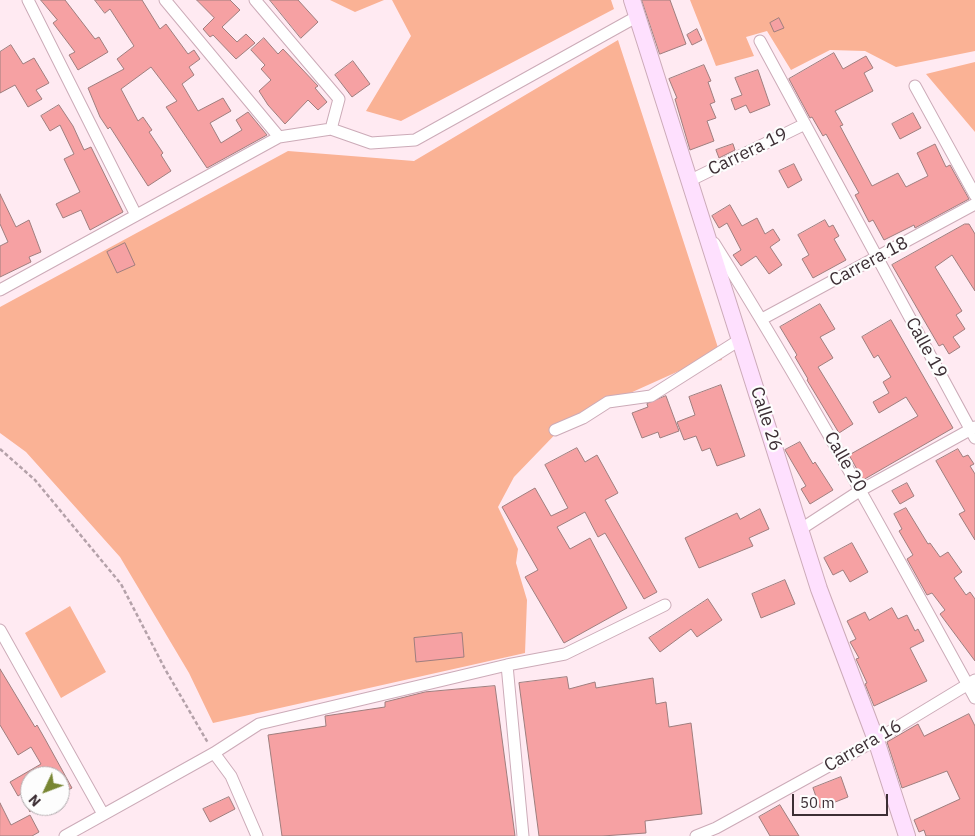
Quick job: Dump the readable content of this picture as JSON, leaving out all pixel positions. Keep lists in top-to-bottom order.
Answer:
{
  "streets": {
    "street": [
      "Carrera 19",
      "Carrera 18",
      "Calle 19",
      "Calle 26",
      "Calle 20",
      "Carrera 16"
    ]
  },
  "crossings": [
    ["Carrera 19", "Calle 19"],
    ["Carrera 19", "Calle 26"],
    ["Carrera 18", "Calle 19"],
    ["Carrera 18", "Calle 20"],
    ["Calle 26", "Calle 20"],
    ["Calle 26", "Carrera 16"],
    ["Calle 20", "Carrera 16"]
  ],
  "scale_bar": "50 m",
  "north": "bottom left"
}
